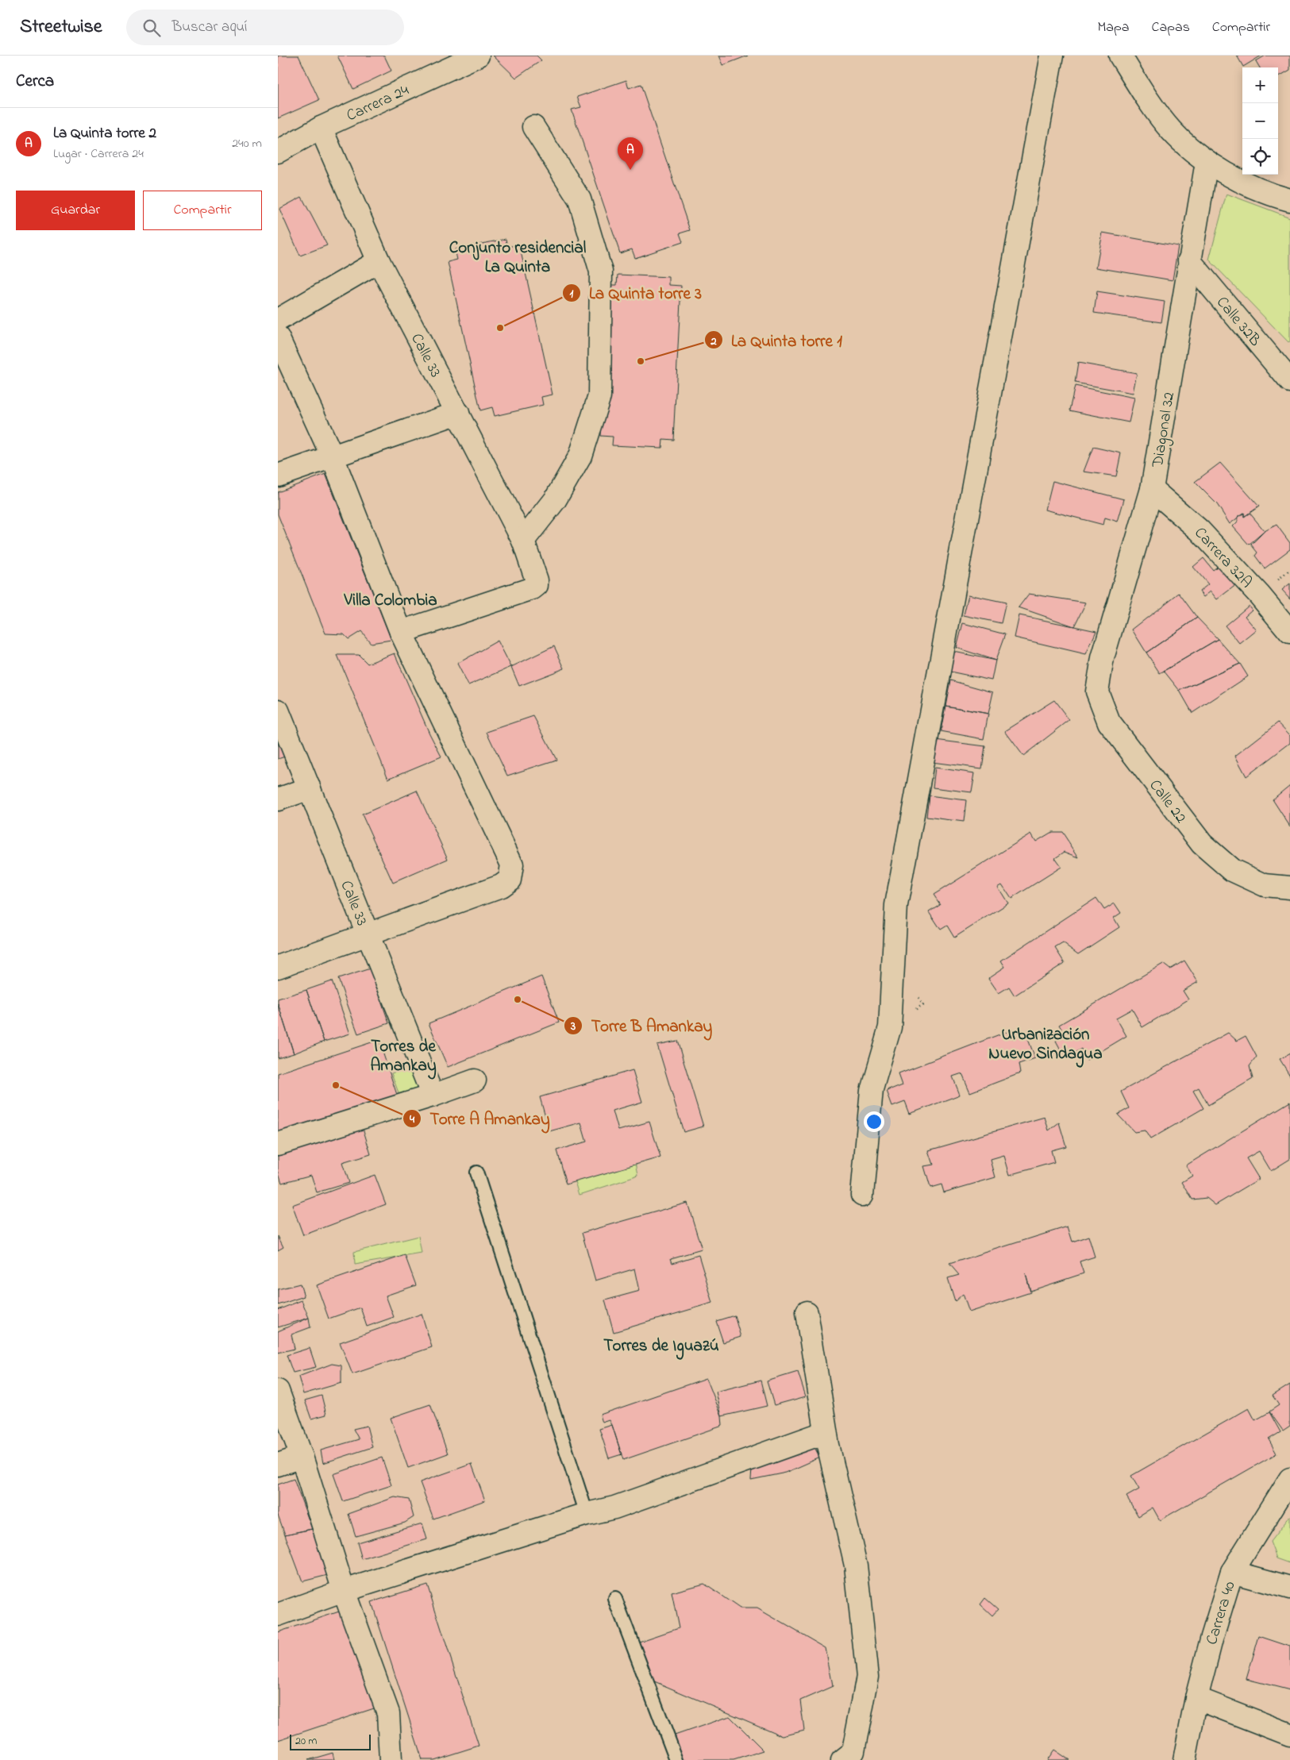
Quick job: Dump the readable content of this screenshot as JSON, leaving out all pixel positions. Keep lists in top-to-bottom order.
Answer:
{
  "streets": {
    "street": [
      "Carrera 24",
      "Calle 32B",
      "Calle 33",
      "Diagonal 32",
      "Carrera 32A",
      "Calle 22",
      "Carrera 40"
    ]
  },
  "crossings": [
    ["Carrera 24", "Calle 33"],
    ["Calle 32B", "Diagonal 32"],
    ["Diagonal 32", "Carrera 32A"],
    ["Diagonal 32", "Calle 22"]
  ],
  "districts": [
    "Conjunto residencial La Quinta",
    "Villa Colombia",
    "Urbanización Nuevo Sindagua",
    "Torres de Amankay",
    "Torres de Iguazú"
  ],
  "places": [
    "La Quinta torre 3",
    "La Quinta torre 1",
    "Torre B Amankay",
    "Torre A Amankay"
  ],
  "scale_bar": "20 m",
  "page": {
    "header": "Streetwise",
    "search": "Buscar aquí",
    "nav": ["Mapa", "Capas", "Compartir"],
    "heading": "Cerca",
    "map_buttons": ["+", "−"],
    "list": [
      {
        "mark": "A",
        "name": "La Quinta torre 2",
        "note": "Lugar · Carrera 24",
        "value": "240 m"
      }
    ],
    "pins": "A",
    "buttons": ["Guardar", "Compartir"],
    "scale": "20 m"
  }
}
